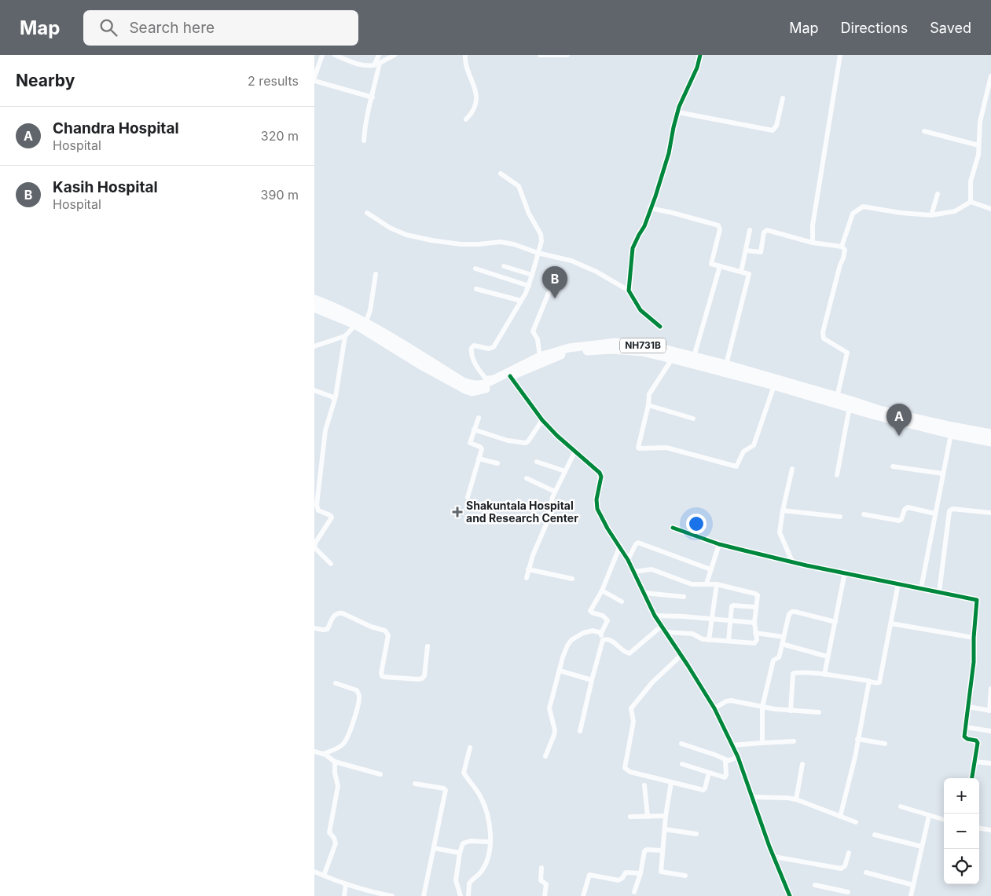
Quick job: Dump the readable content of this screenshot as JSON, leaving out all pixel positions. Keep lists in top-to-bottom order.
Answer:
{
  "streets": {
    "highway": ["NH731B"]
  },
  "places": {
    "health": ["Shakuntala Hospital and Research Center"]
  },
  "page": {
    "header": "Map",
    "search": "Search here",
    "nav": ["Map", "Directions", "Saved"],
    "heading": ["Nearby", "2 results"],
    "list": [
      {
        "mark": "A",
        "name": "Chandra Hospital",
        "note": "Hospital",
        "value": "320 m"
      },
      {
        "mark": "B",
        "name": "Kasih Hospital",
        "note": "Hospital",
        "value": "390 m"
      }
    ],
    "pins": ["B", "A"],
    "map_buttons": ["+", "−"]
  }
}
